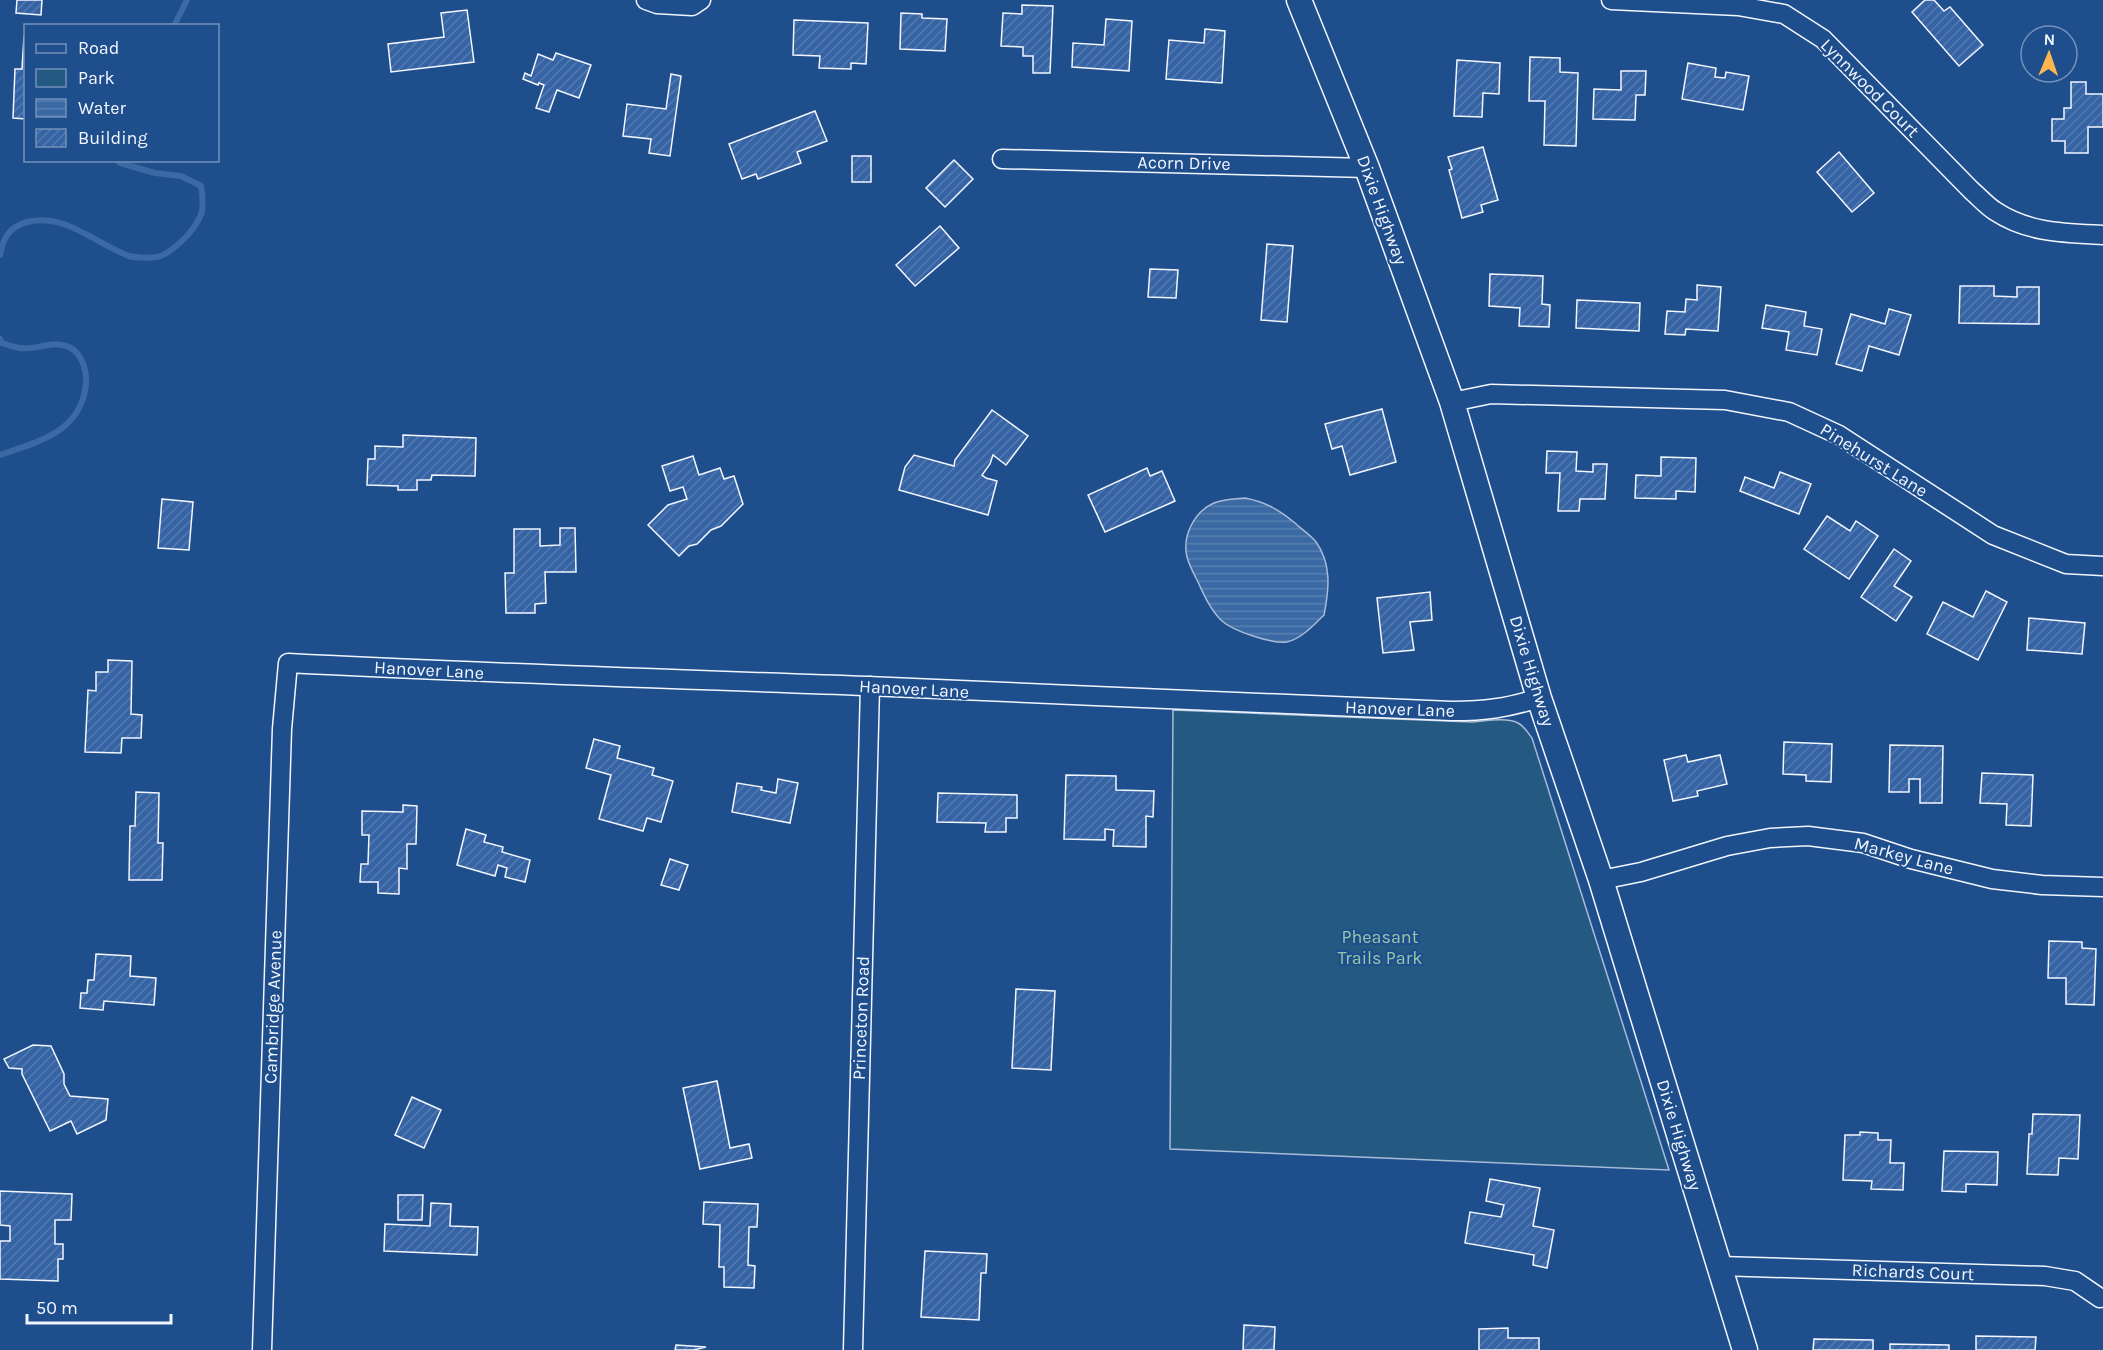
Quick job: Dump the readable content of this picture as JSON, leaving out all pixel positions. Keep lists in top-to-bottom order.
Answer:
{
  "streets": {
    "main road": ["Dixie Highway"],
    "street": [
      "Lynnwood Court",
      "Acorn Drive",
      "Pinehurst Lane",
      "Hanover Lane",
      "Markey Lane",
      "Cambridge Avenue",
      "Princeton Road",
      "Richards Court"
    ]
  },
  "crossings": [
    ["Acorn Drive", "Dixie Highway"],
    ["Dixie Highway", "Pinehurst Lane"],
    ["Dixie Highway", "Hanover Lane"],
    ["Dixie Highway", "Markey Lane"],
    ["Dixie Highway", "Richards Court"],
    ["Hanover Lane", "Cambridge Avenue"],
    ["Hanover Lane", "Princeton Road"]
  ],
  "parks": ["Pheasant Trails Park"],
  "legend": [
    "Road",
    "Park",
    "Water",
    "Building"
  ],
  "scale_bar": "50 m",
  "north": "top"
}
